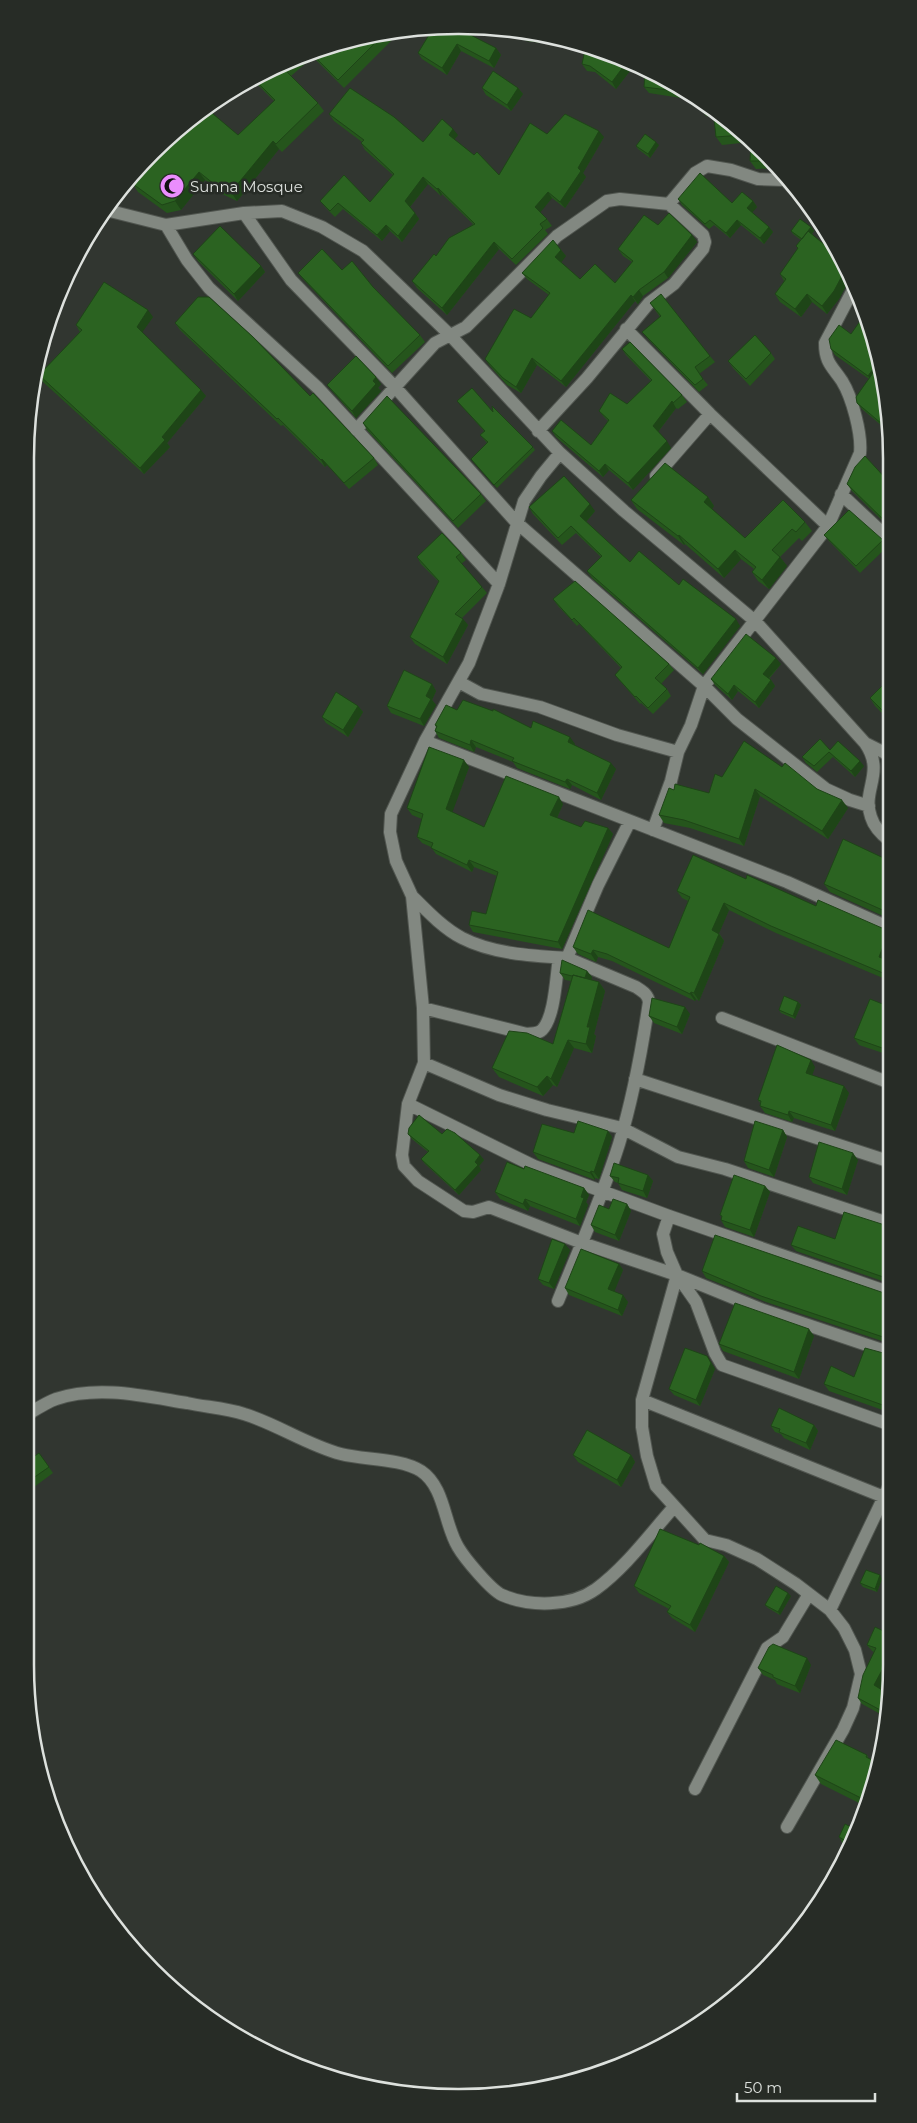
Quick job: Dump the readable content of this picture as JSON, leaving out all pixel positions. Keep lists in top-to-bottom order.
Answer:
{
  "places": {
    "mosque": ["Sunna Mosque"]
  },
  "scale_bar": "50 m"
}
